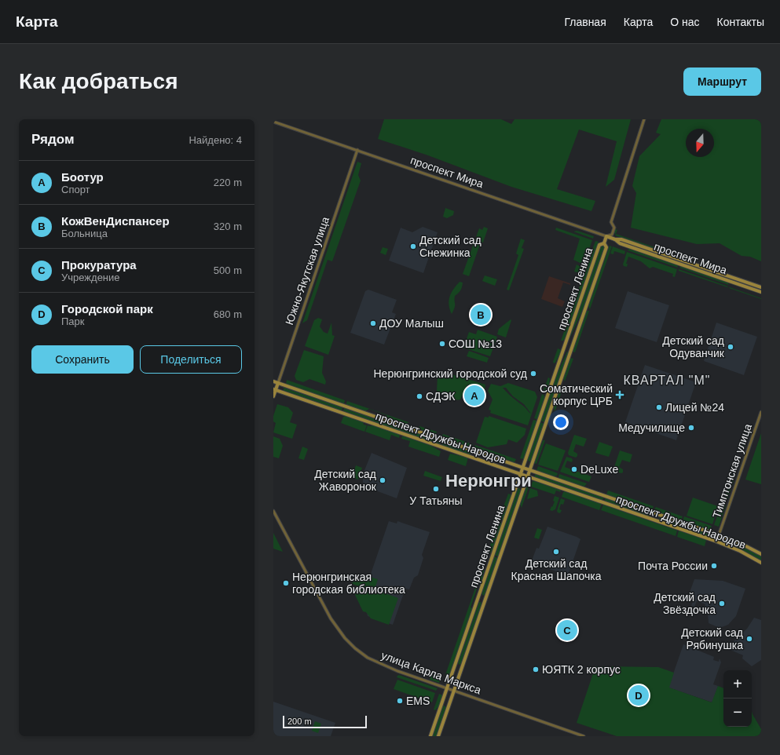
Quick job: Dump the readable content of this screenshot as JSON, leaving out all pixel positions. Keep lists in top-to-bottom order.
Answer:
{
  "streets": {
    "street": [
      "проспект Мира",
      "Южно-Якутская улица",
      "проспект Ленина",
      "проспект Дружбы Народов",
      "Тимптонская улица",
      "улица Карла Маркса"
    ]
  },
  "crossings": [
    ["проспект Мира", "Южно-Якутская улица"],
    ["проспект Мира", "проспект Ленина"],
    ["Южно-Якутская улица", "проспект Дружбы Народов"],
    ["проспект Ленина", "проспект Дружбы Народов"],
    ["проспект Ленина", "улица Карла Маркса"],
    ["проспект Дружбы Народов", "Тимптонская улица"]
  ],
  "districts": ["КВАРТАЛ \"М\"", "Нерюнгри"],
  "places": {
    "other": [
      "Детский сад Снежинка",
      "ДОУ Малыш",
      "СОШ №13",
      "Детский сад Одуванчик",
      "Нерюнгринский городской суд",
      "СДЭК",
      "Лицей №24",
      "Медучилище",
      "DeLuxe",
      "Детский сад Жаворонок",
      "У Татьяны",
      "Детский сад Красная Шапочка",
      "Почта России",
      "Нерюнгринская городская библиотека",
      "Детский сад Звёздочка",
      "Детский сад Рябинушка",
      "ЮЯТК 2 корпус",
      "EMS"
    ],
    "health": ["Соматический корпус ЦРБ"]
  },
  "scale_bar": "200 m",
  "north": "bottom",
  "page": {
    "header": "Карта",
    "nav": [
      "Главная",
      "Карта",
      "О нас",
      "Контакты"
    ],
    "buttons": [
      "Маршрут",
      ["Сохранить", "Поделиться"]
    ],
    "title": "Как добраться",
    "heading": ["Рядом", "Найдено: 4"],
    "list": [
      {
        "mark": "A",
        "name": "Боотур",
        "note": "Спорт",
        "value": "220 m"
      },
      {
        "mark": "B",
        "name": "КожВенДиспансер",
        "note": "Больница",
        "value": "320 m"
      },
      {
        "mark": "C",
        "name": "Прокуратура",
        "note": "Учреждение",
        "value": "500 m"
      },
      {
        "mark": "D",
        "name": "Городской парк",
        "note": "Парк",
        "value": "680 m"
      }
    ],
    "pins": [
      "B",
      "A",
      "C",
      "D"
    ],
    "map_buttons": ["+", "−"],
    "scale": "200 m"
  }
}
